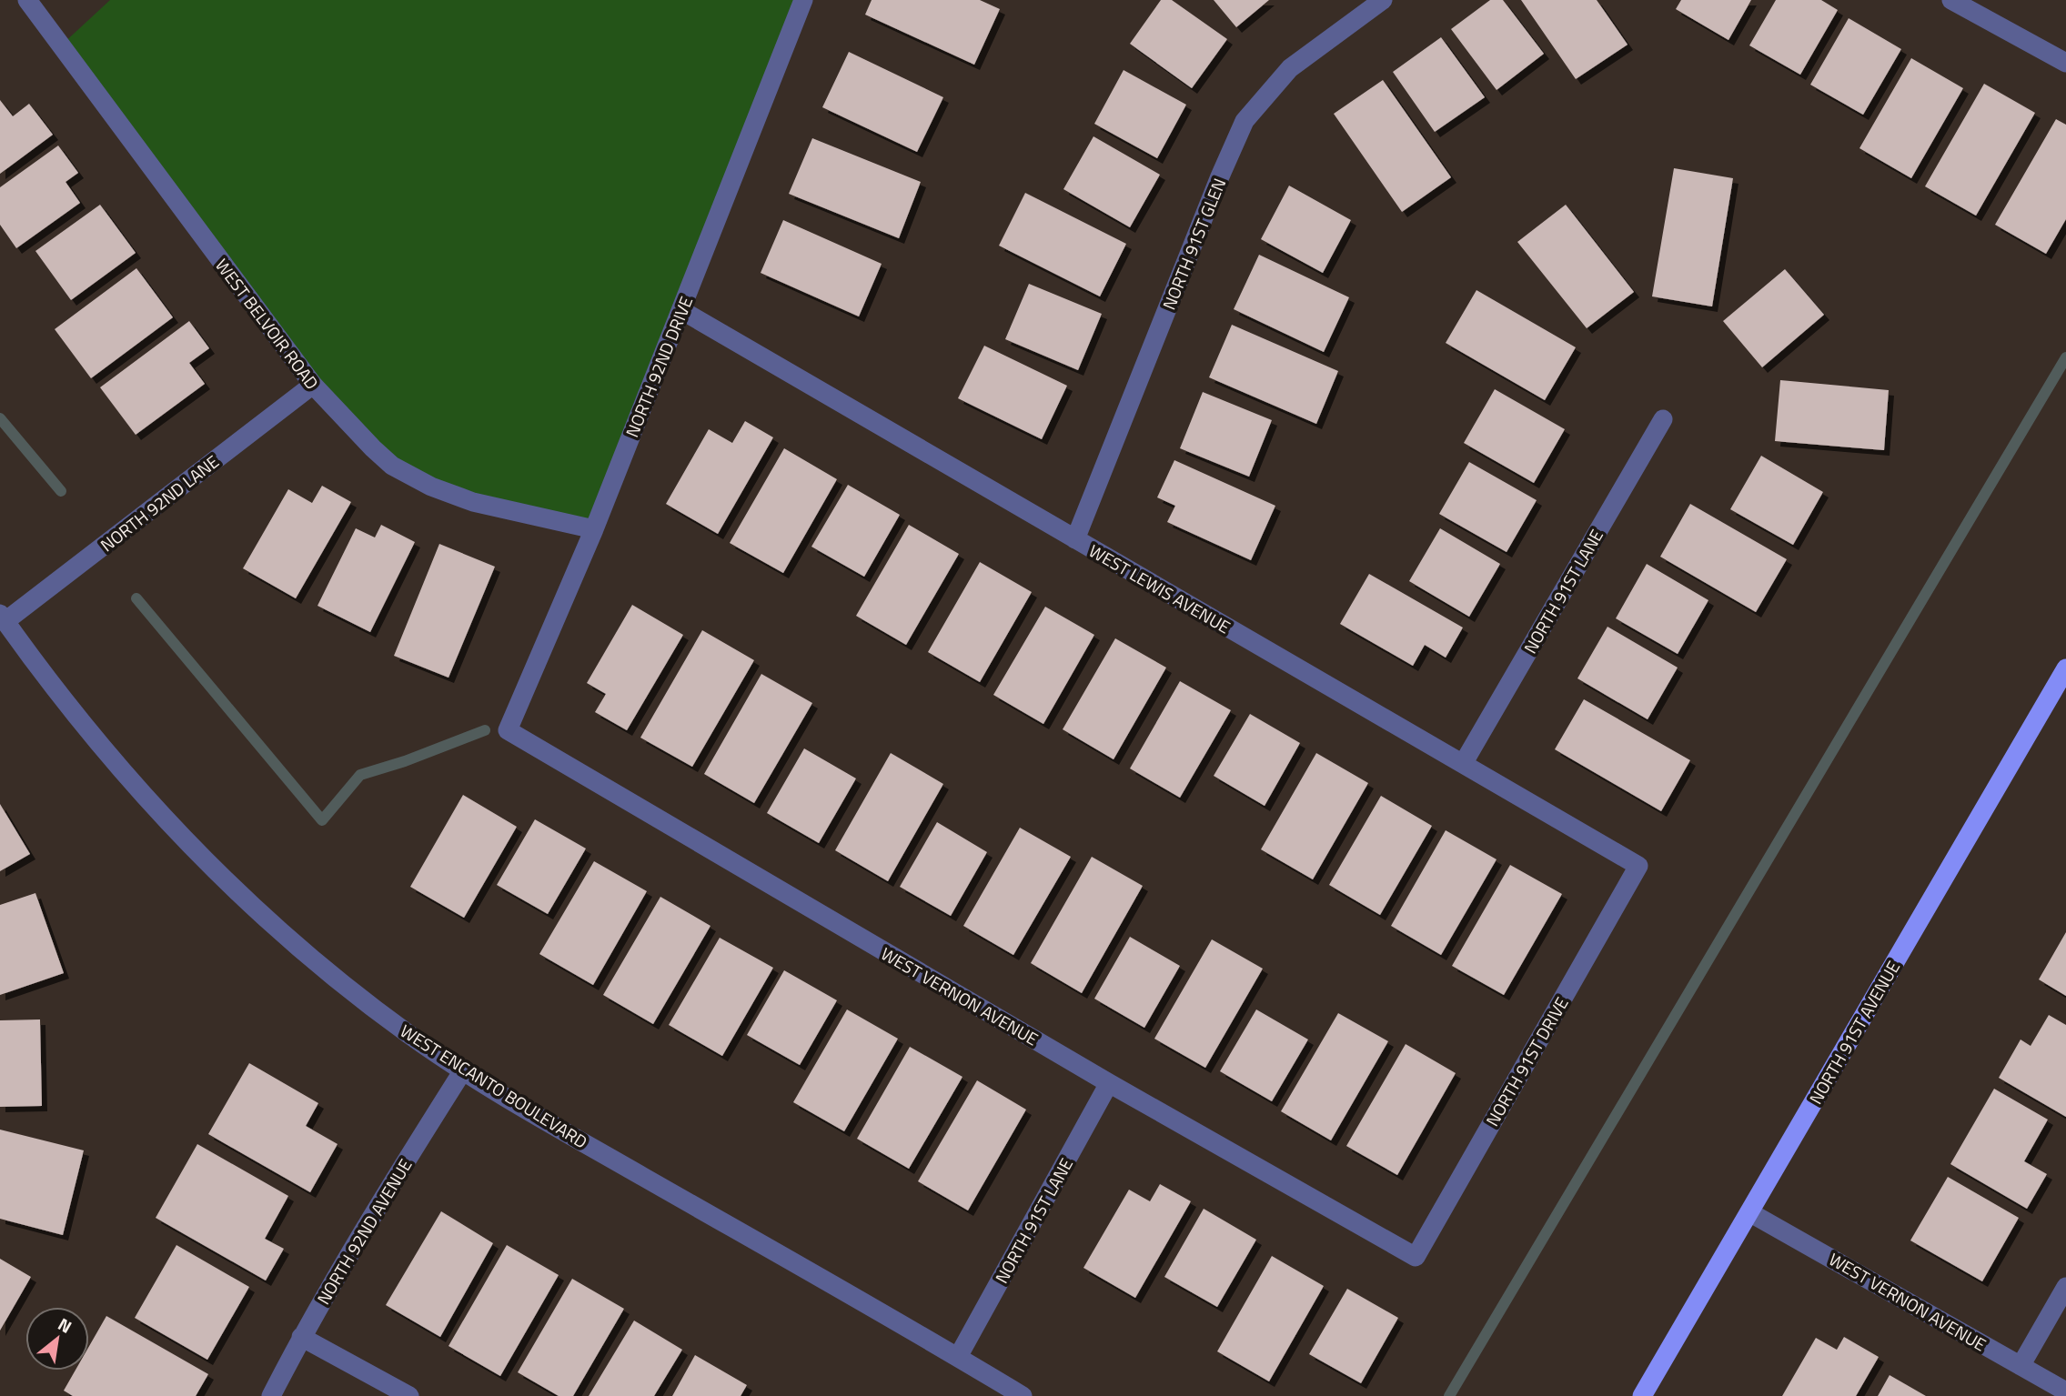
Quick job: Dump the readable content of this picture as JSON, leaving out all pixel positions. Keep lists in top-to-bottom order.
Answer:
{
  "streets": {
    "main road": ["NORTH 91ST AVENUE"],
    "street": [
      "NORTH 91ST GLEN",
      "WEST BELVOIR ROAD",
      "NORTH 92ND DRIVE",
      "NORTH 92ND LANE",
      "WEST LEWIS AVENUE",
      "NORTH 91ST LANE",
      "WEST VERNON AVENUE",
      "NORTH 91ST DRIVE",
      "WEST ENCANTO BOULEVARD",
      "NORTH 92ND AVENUE"
    ]
  },
  "crossings": [
    ["NORTH 91ST GLEN", "WEST LEWIS AVENUE"],
    ["WEST BELVOIR ROAD", "NORTH 92ND DRIVE"],
    ["WEST BELVOIR ROAD", "NORTH 92ND LANE"],
    ["NORTH 92ND DRIVE", "WEST LEWIS AVENUE"],
    ["NORTH 92ND DRIVE", "WEST VERNON AVENUE"],
    ["NORTH 92ND LANE", "WEST ENCANTO BOULEVARD"],
    ["WEST LEWIS AVENUE", "NORTH 91ST LANE"],
    ["WEST LEWIS AVENUE", "NORTH 91ST DRIVE"],
    ["NORTH 91ST LANE", "WEST VERNON AVENUE"],
    ["NORTH 91ST LANE", "WEST ENCANTO BOULEVARD"],
    ["WEST VERNON AVENUE", "NORTH 91ST AVENUE"],
    ["WEST VERNON AVENUE", "NORTH 91ST DRIVE"],
    ["WEST ENCANTO BOULEVARD", "NORTH 92ND AVENUE"]
  ],
  "north": "top right"
}
